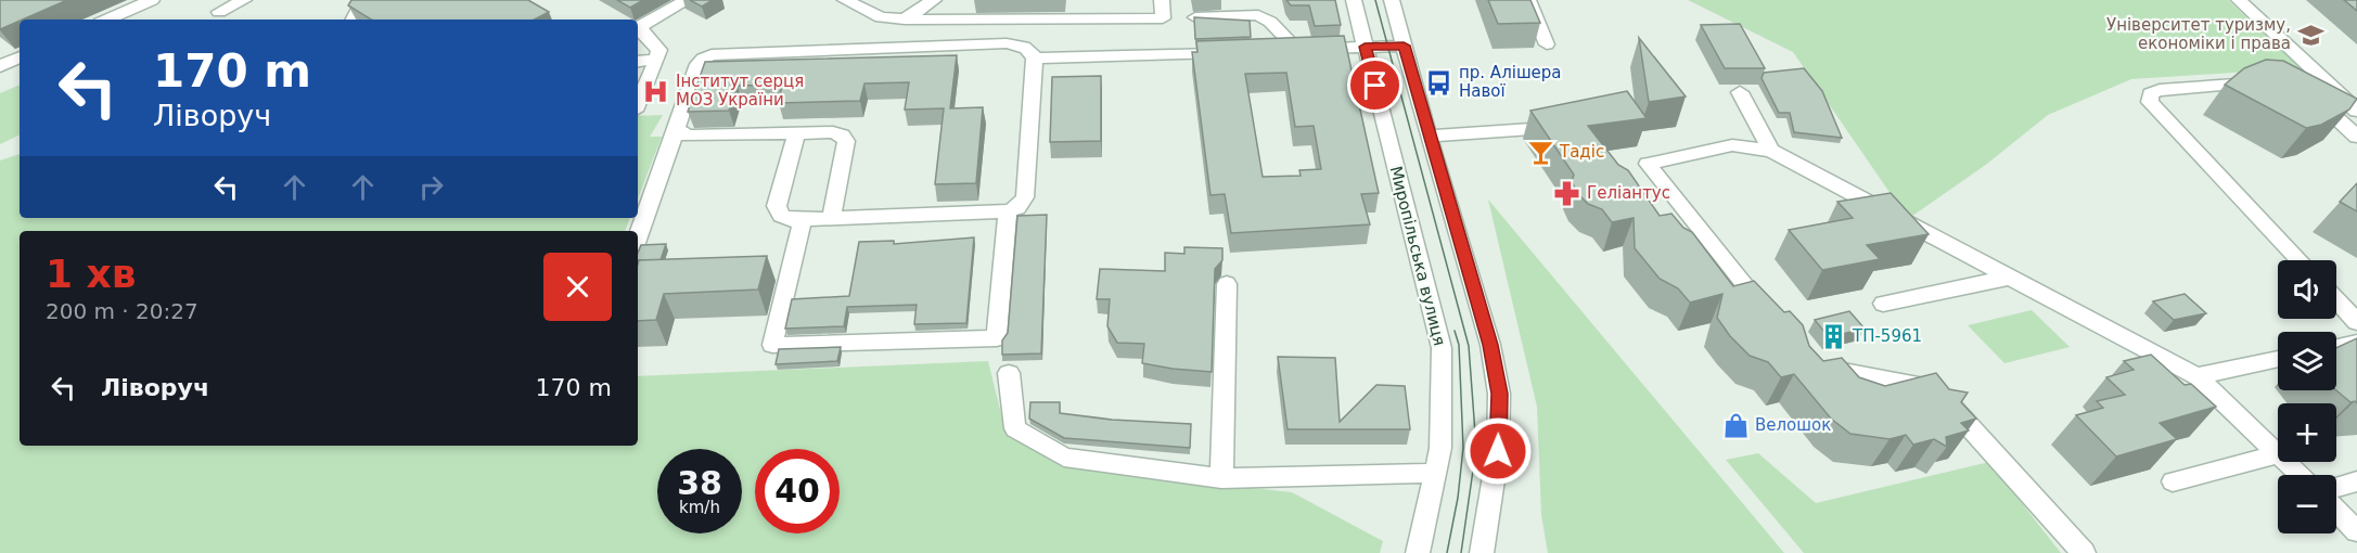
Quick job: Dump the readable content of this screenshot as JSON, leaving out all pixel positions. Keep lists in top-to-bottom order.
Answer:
{
  "streets": {
    "street": ["Миропільська вулиця"]
  },
  "places": {
    "school or university": ["Університет туризму, економіки і права"],
    "bus stop": ["пр. Алішера Навої"],
    "hospital": ["Інститут серця МОЗ України"],
    "bar": ["Тадіс"],
    "pharmacy": ["Геліантус"],
    "building": ["ТП-5961"],
    "shop": ["Велошок"]
  },
  "page": {
    "turn": ["170 m", "Ліворуч"],
    "heading": ["1 хв", "200 m · 20:27"],
    "map_buttons": ["+", "−"],
    "list": [
      {
        "name": "Ліворуч",
        "value": "170 m"
      }
    ],
    "speed": "38 km/h",
    "limit": "40"
  }
}
